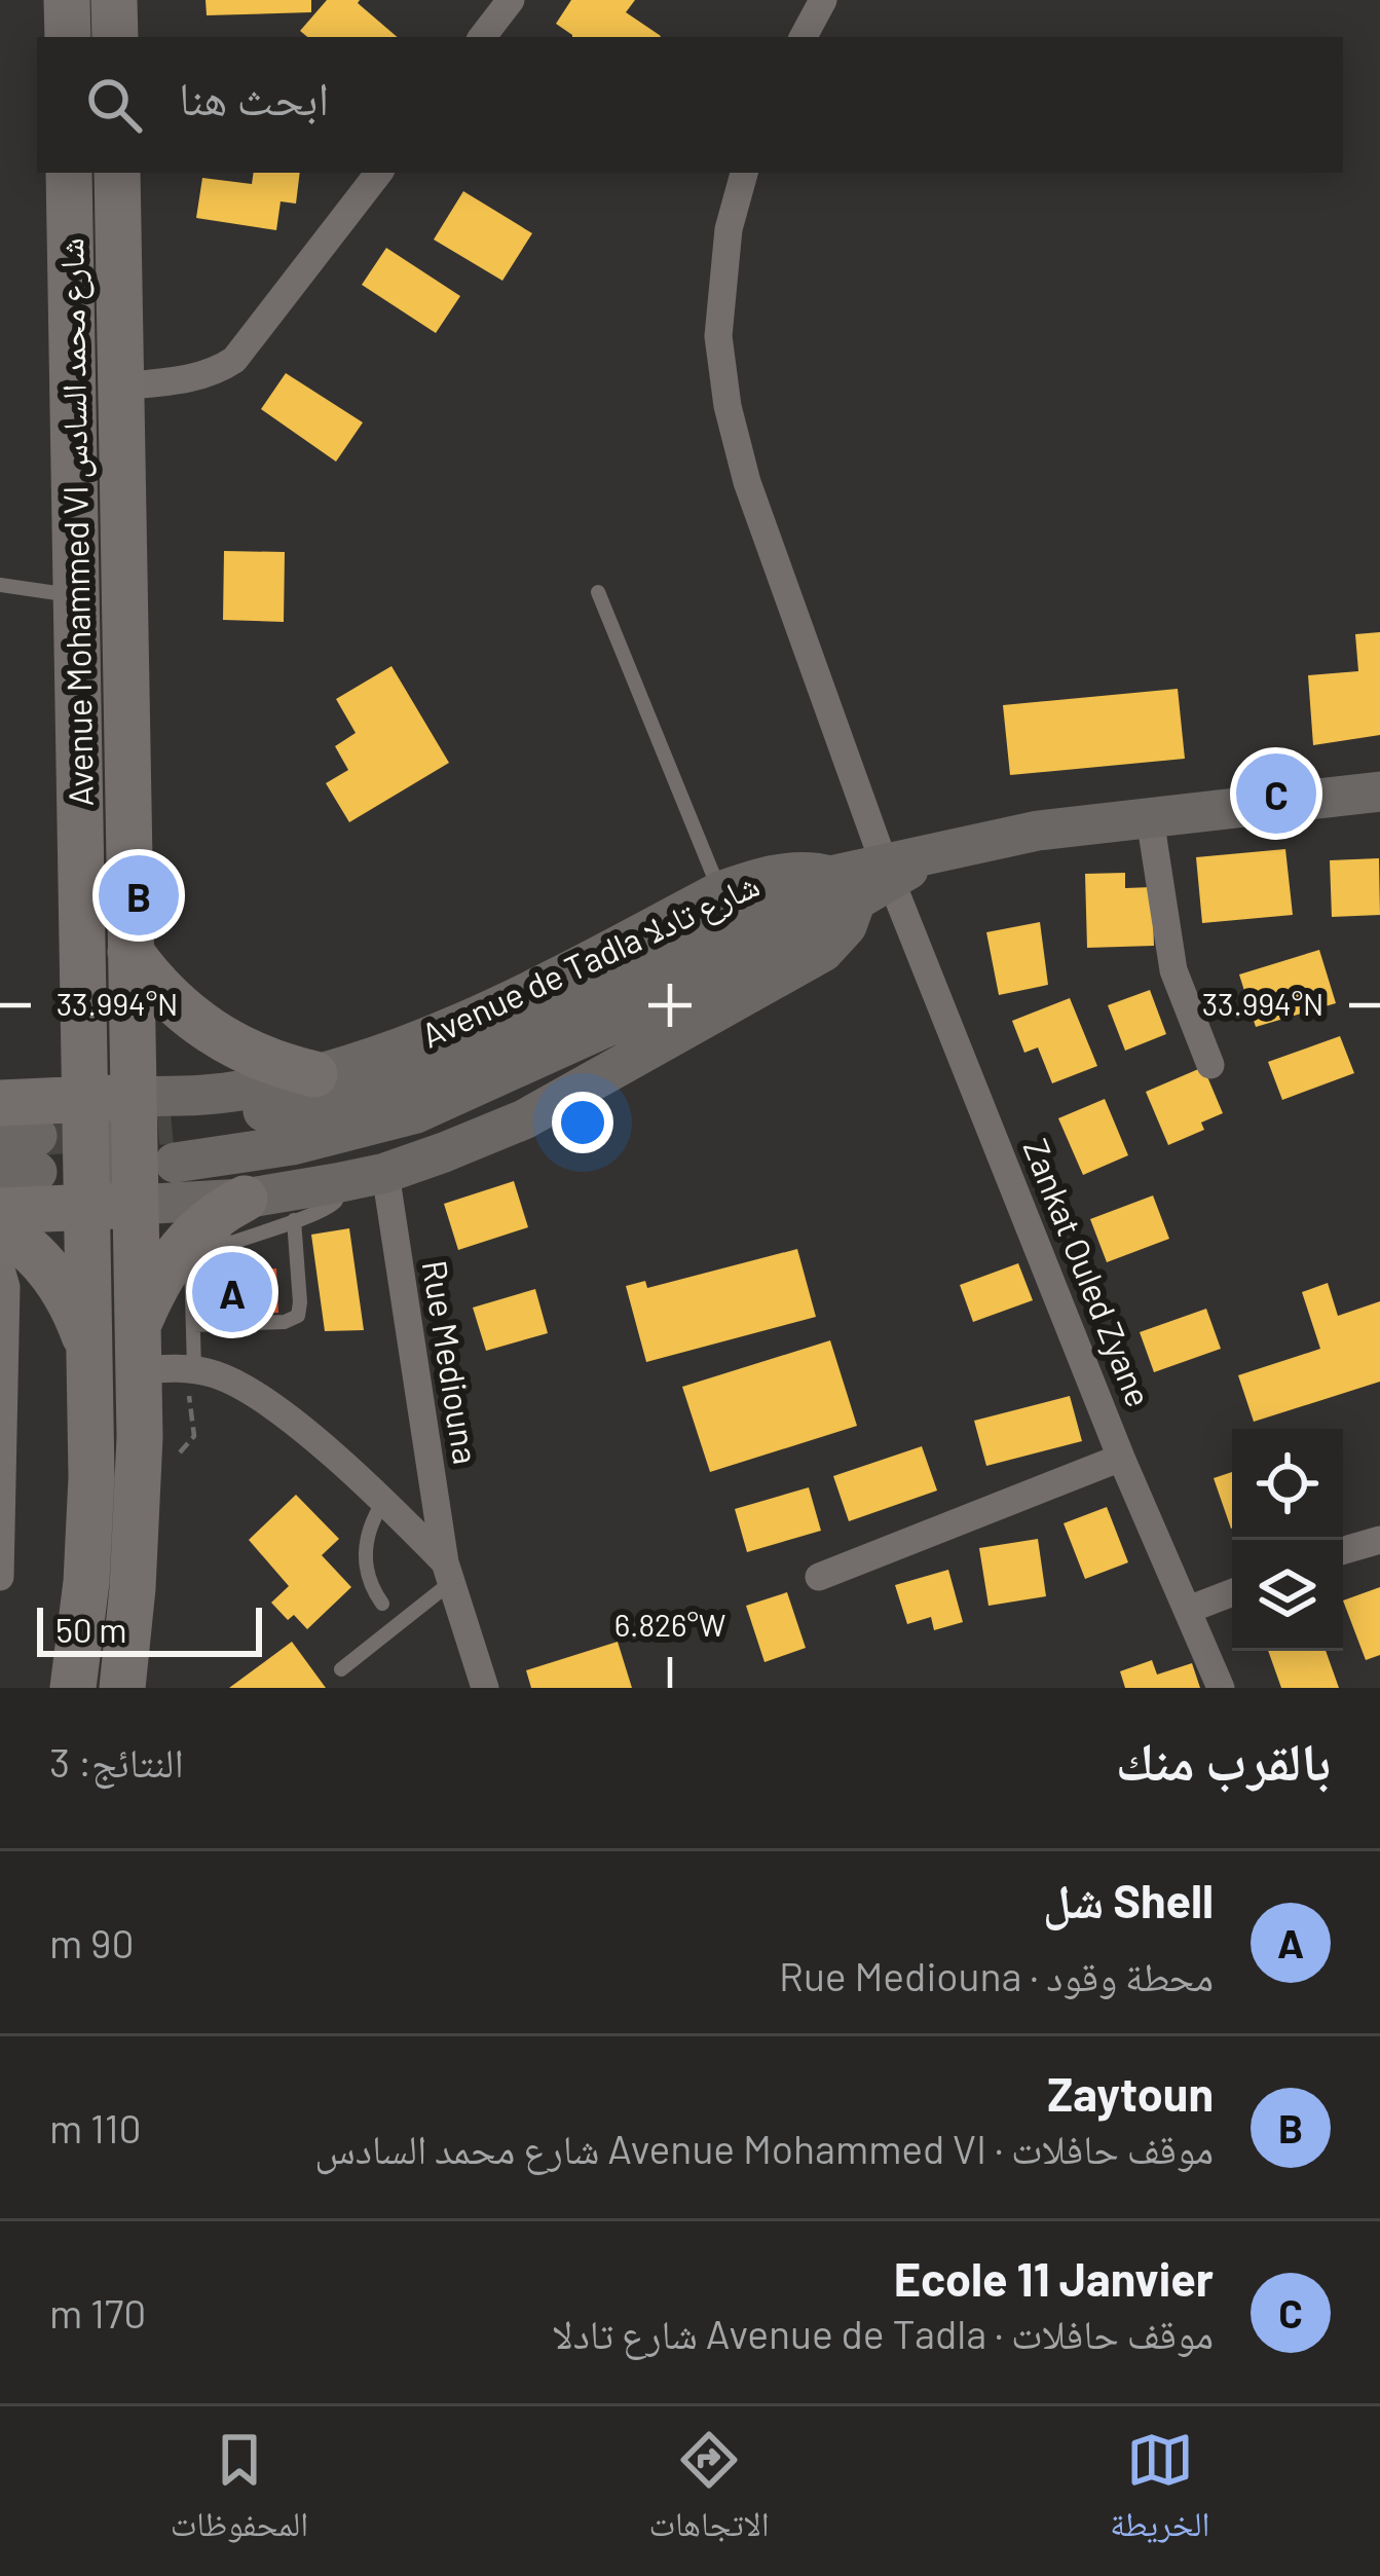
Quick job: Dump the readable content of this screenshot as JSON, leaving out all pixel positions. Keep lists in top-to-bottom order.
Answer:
{
  "streets": {
    "main road": ["Avenue Mohammed VI شارع محمد السادس", "Avenue de Tadla شارع تادلا"],
    "street": ["Zankat Ouled Zyane", "Rue Mediouna"]
  },
  "crossings": [
    ["Avenue Mohammed VI شارع محمد السادس", "Avenue de Tadla شارع تادلا"],
    ["Avenue Mohammed VI شارع محمد السادس", "Rue Mediouna"],
    ["Avenue de Tadla شارع تادلا", "Zankat Ouled Zyane"]
  ],
  "scale_bar": "50 m",
  "page": {
    "search": "ابحث هنا",
    "pins": ["C", "B", "A"],
    "scale": "50 m",
    "heading": ["بالقرب منك", "النتائج: 3"],
    "list": [
      {
        "mark": "A",
        "name": "Shell شل",
        "note": "محطة وقود · Rue Mediouna",
        "value": "90 m"
      },
      {
        "mark": "B",
        "name": "Zaytoun",
        "note": "موقف حافلات · Avenue Mohammed VI شارع محمد السادس",
        "value": "110 m"
      },
      {
        "mark": "C",
        "name": "Ecole 11 Janvier",
        "note": "موقف حافلات · Avenue de Tadla شارع تادلا",
        "value": "170 m"
      }
    ],
    "nav": ["الخريطة", "الاتجاهات", "المحفوظات"]
  },
  "coordinates": ["33.994°N", "6.826°W"]
}
